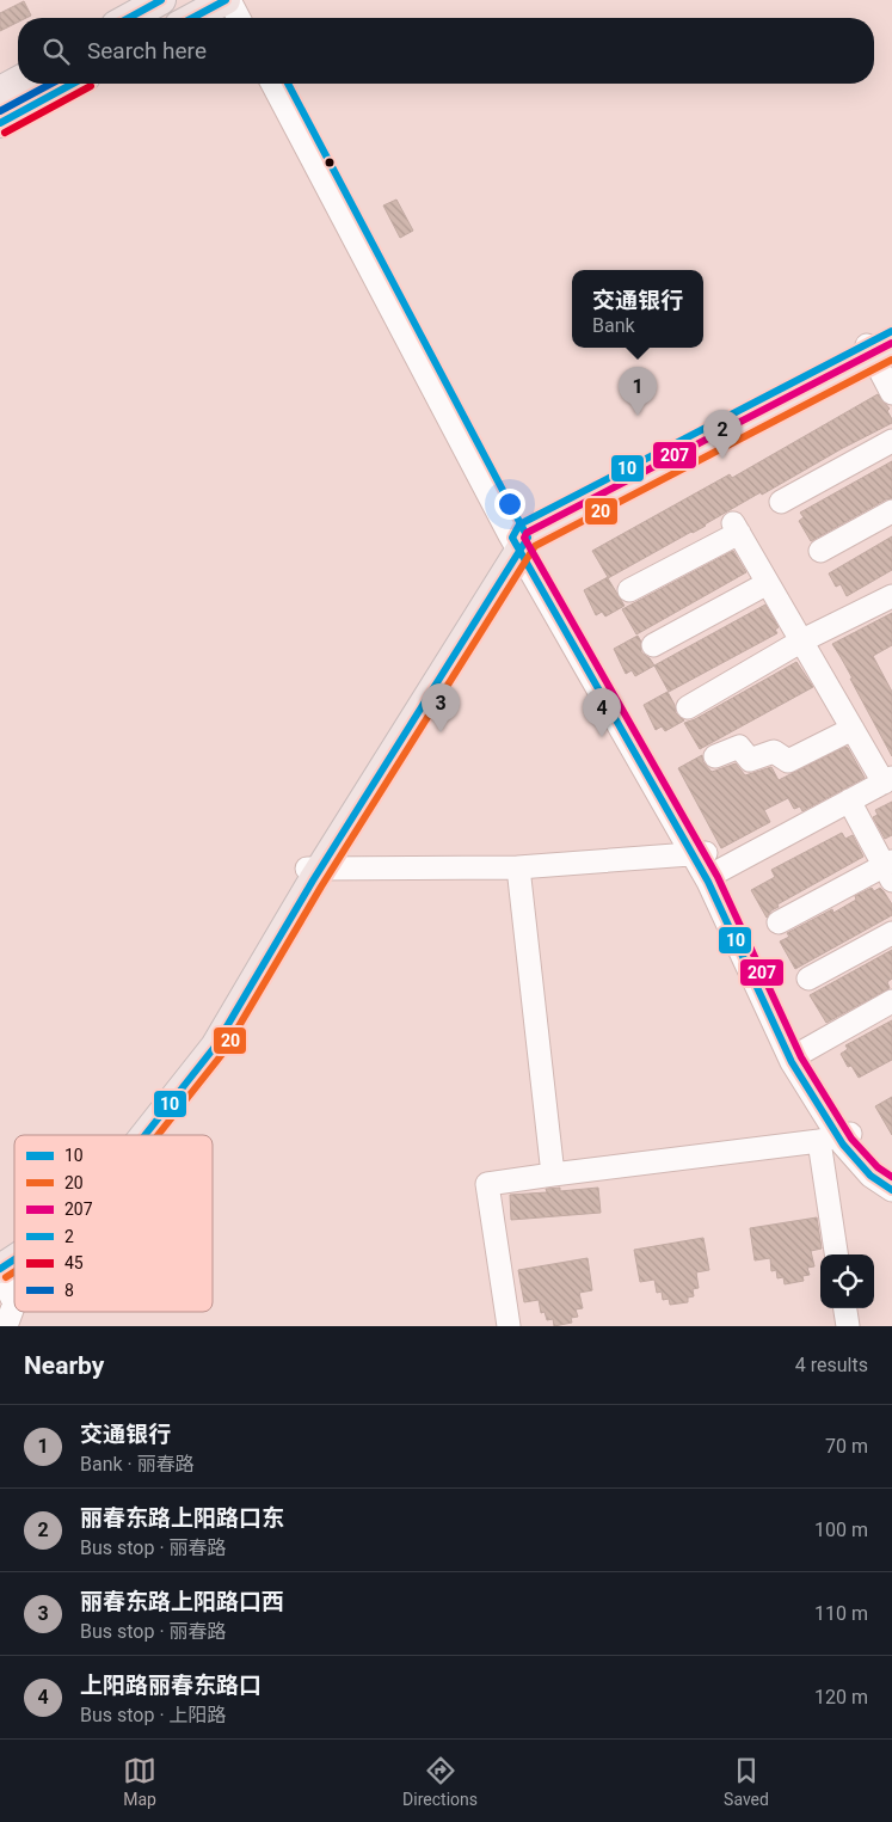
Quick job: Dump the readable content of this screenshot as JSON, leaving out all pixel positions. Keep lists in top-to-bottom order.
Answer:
{
  "lines": [
    "transit line 2",
    "transit line 10",
    "transit line 8",
    "transit line 45",
    "transit line 207",
    "transit line 20"
  ],
  "legend": [
    "10",
    "20",
    "207",
    "2",
    "45",
    "8"
  ],
  "page": {
    "search": "Search here",
    "popup": ["交通银行", "Bank"],
    "pins": [
      "1",
      "2",
      "3",
      "4"
    ],
    "heading": ["Nearby", "4 results"],
    "list": [
      {
        "mark": "1",
        "name": "交通银行",
        "note": "Bank · 丽春路",
        "value": "70 m"
      },
      {
        "mark": "2",
        "name": "丽春东路上阳路口东",
        "note": "Bus stop · 丽春路",
        "value": "100 m"
      },
      {
        "mark": "3",
        "name": "丽春东路上阳路口西",
        "note": "Bus stop · 丽春路",
        "value": "110 m"
      },
      {
        "mark": "4",
        "name": "上阳路丽春东路口",
        "note": "Bus stop · 上阳路",
        "value": "120 m"
      }
    ],
    "nav": ["Map", "Directions", "Saved"]
  }
}
